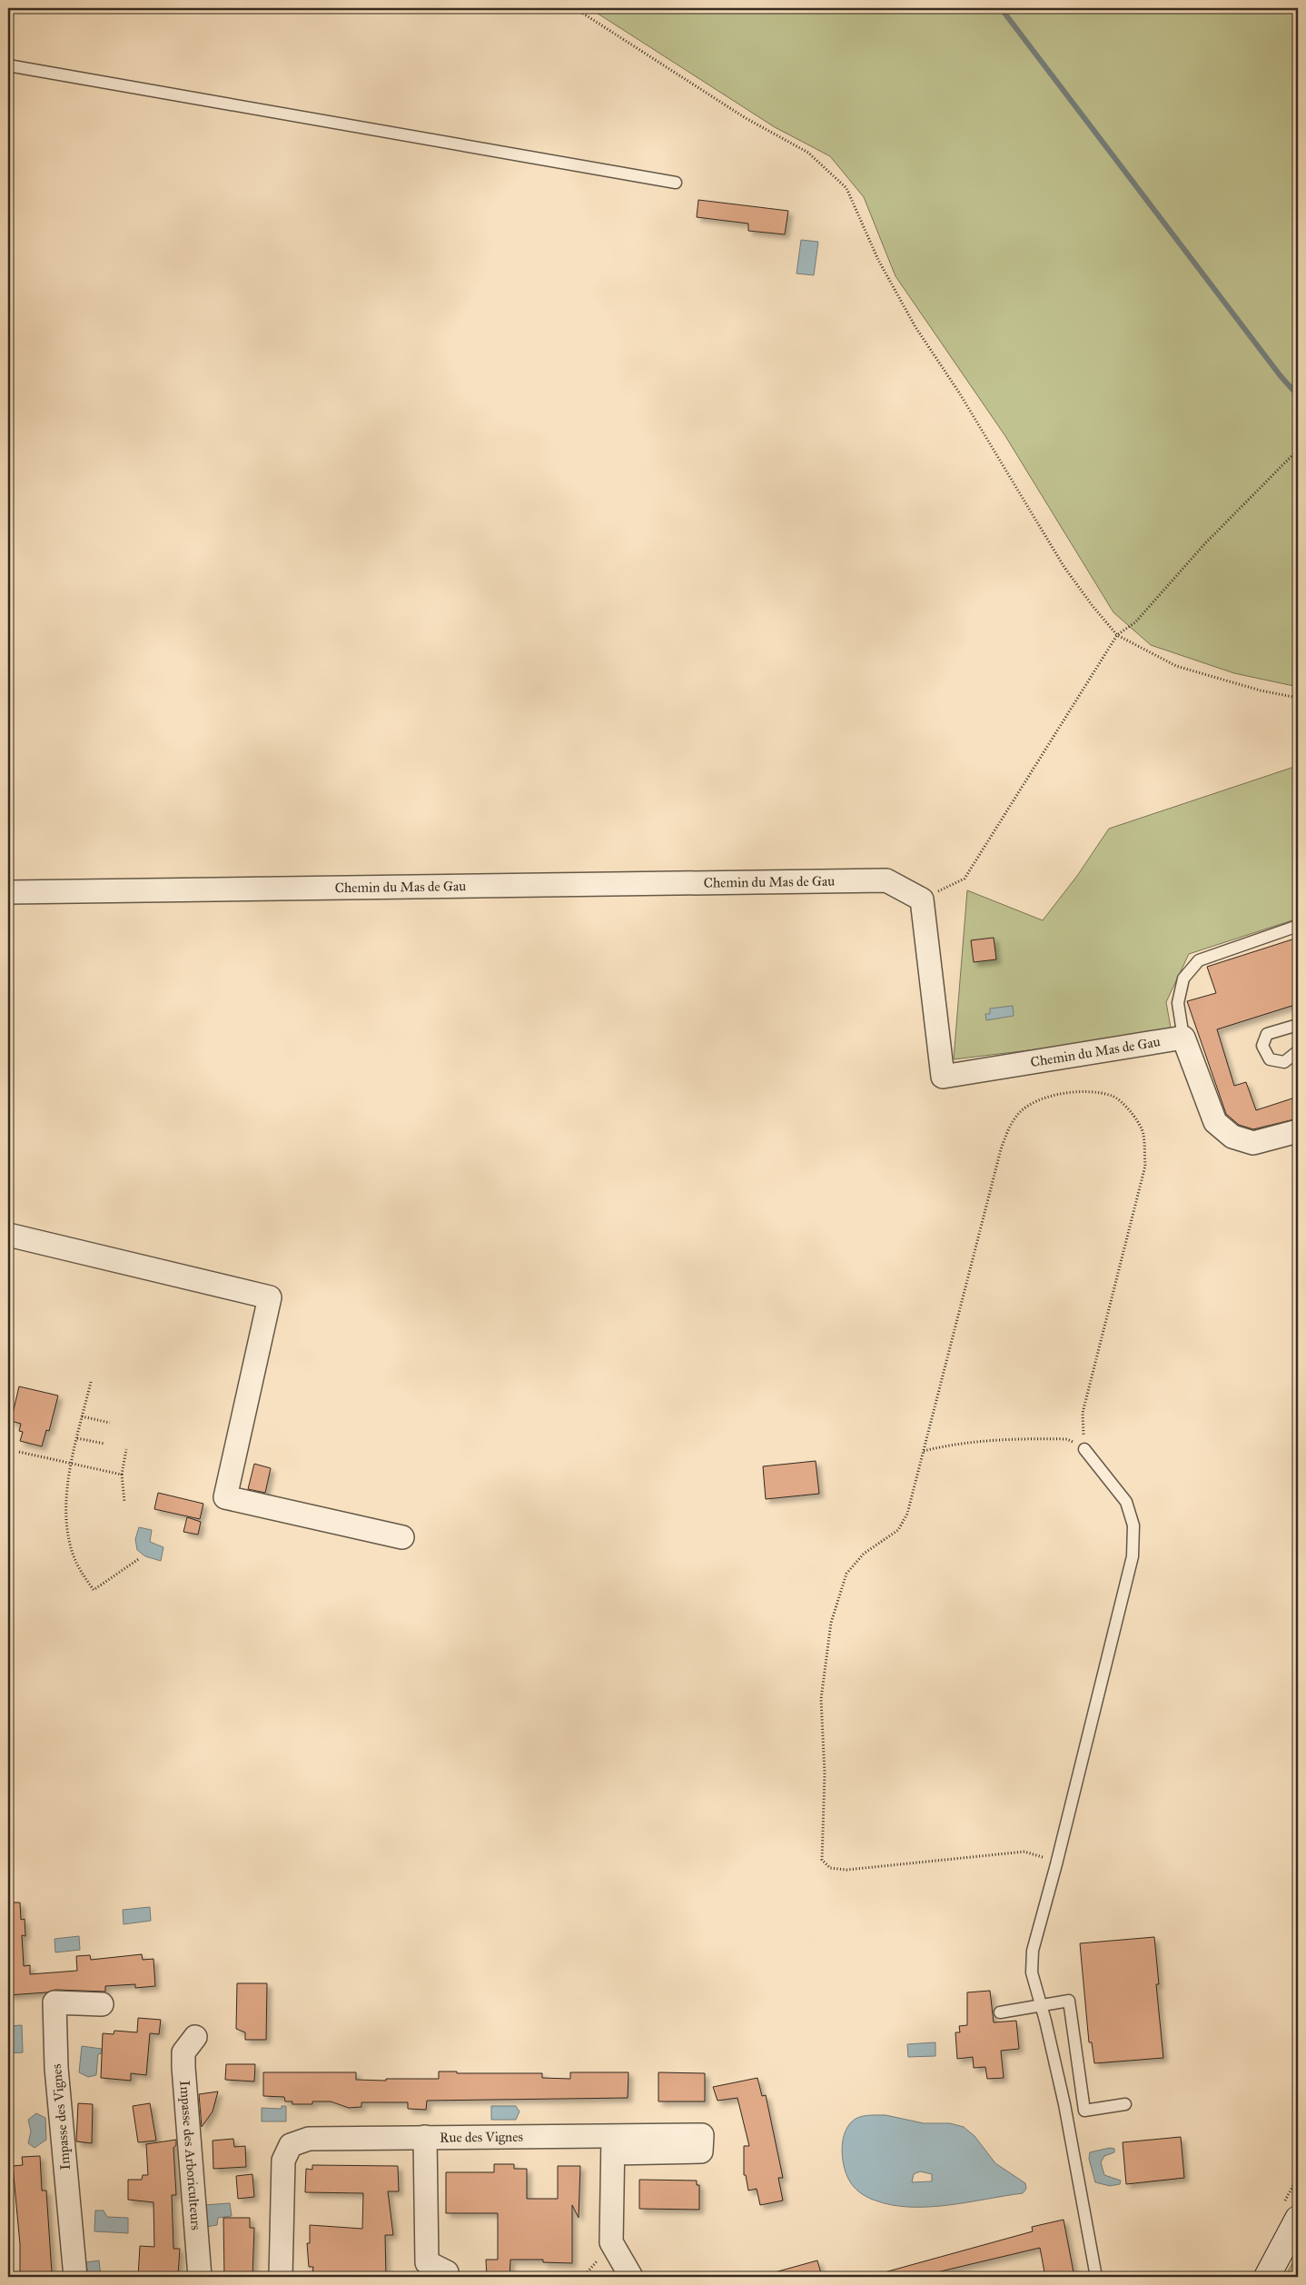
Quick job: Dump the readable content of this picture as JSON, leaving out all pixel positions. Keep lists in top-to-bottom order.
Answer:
{
  "streets": {
    "street": [
      "Chemin du Mas de Gau",
      "Impasse des Vignes",
      "Rue des Vignes",
      "Impasse des Arboriculteurs"
    ]
  }
}
